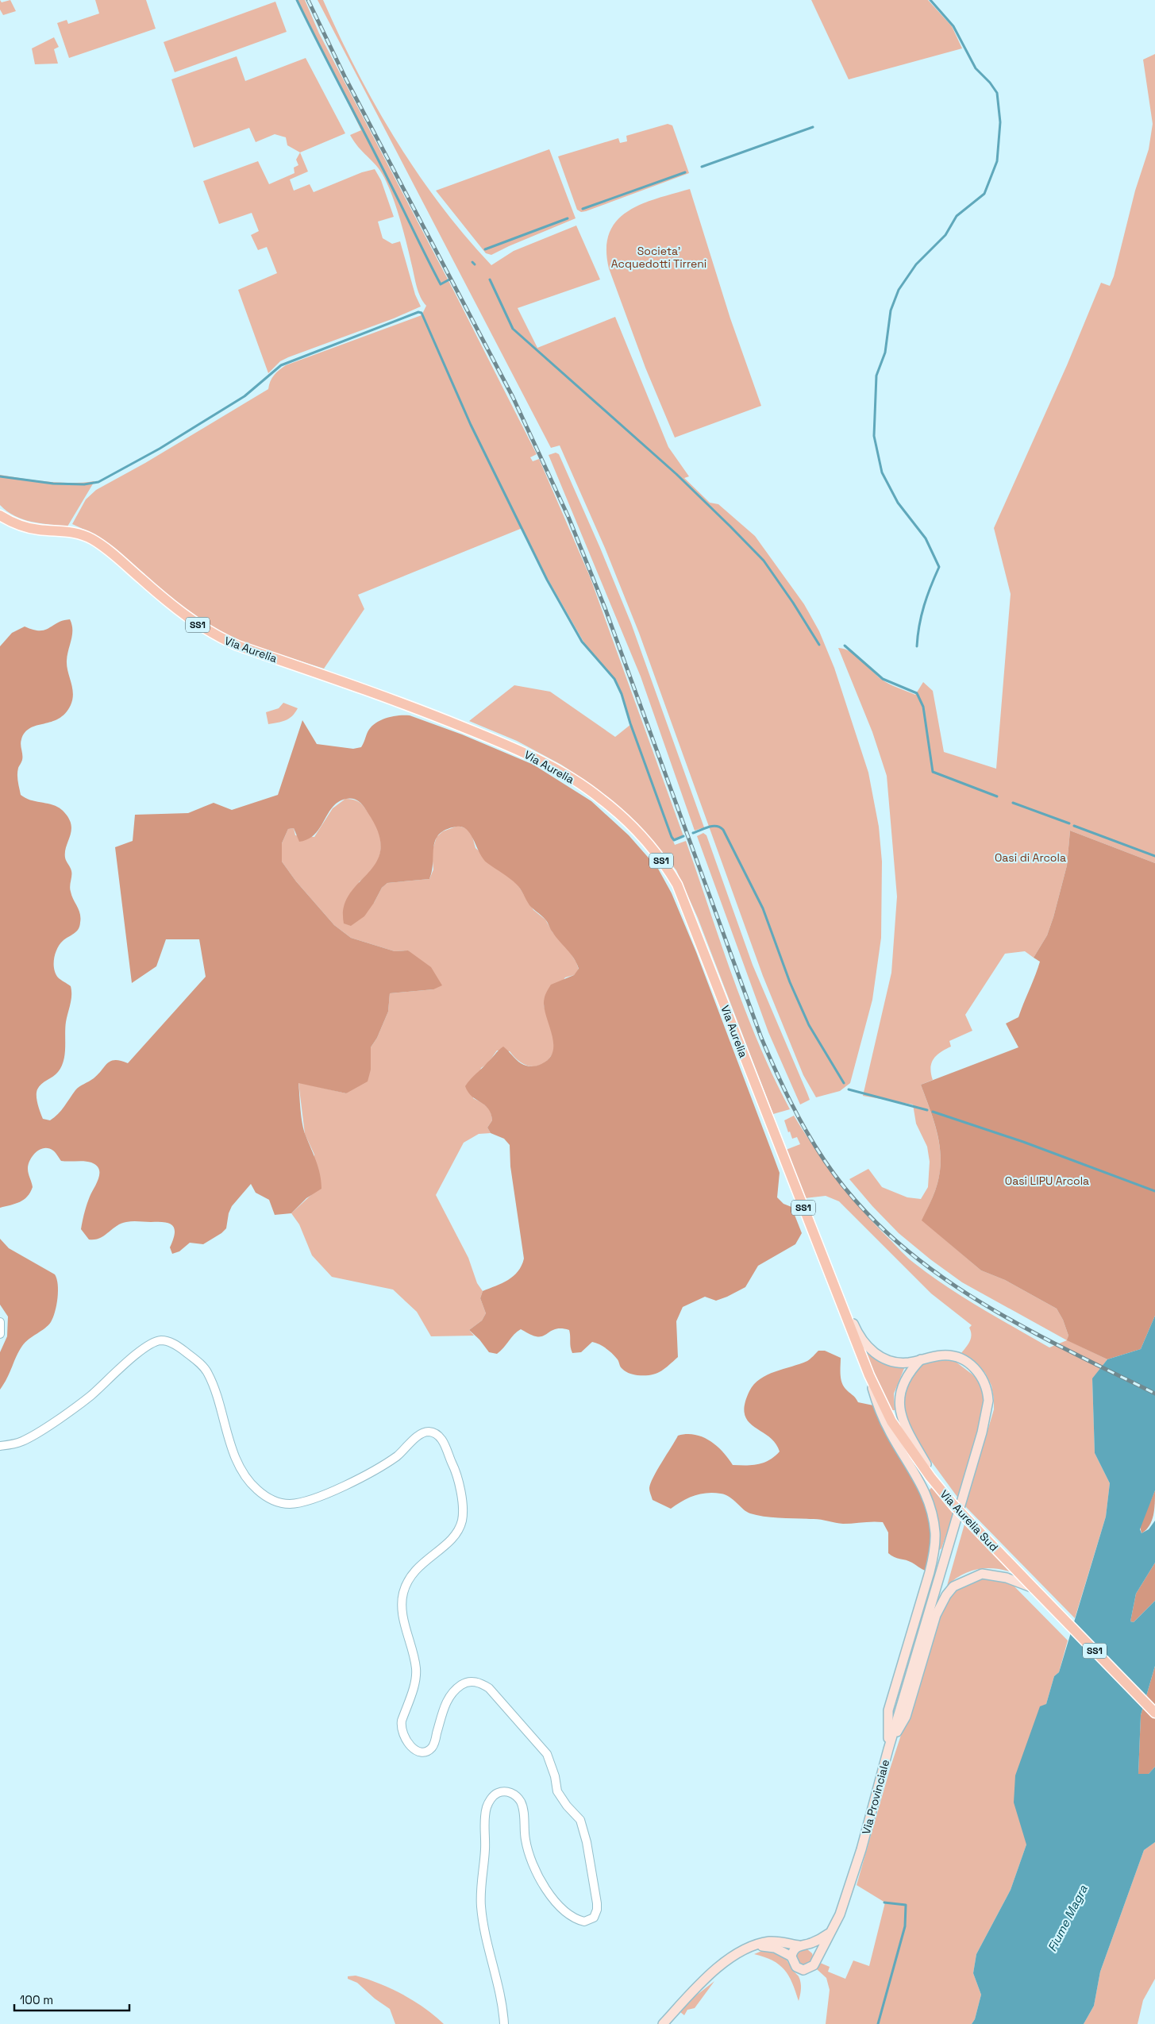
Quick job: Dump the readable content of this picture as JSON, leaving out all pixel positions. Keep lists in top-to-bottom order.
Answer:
{
  "streets": {
    "main road": [
      "SS1",
      "Via Aurelia",
      "Via Aurelia Sud",
      "Via Provinciale"
    ]
  },
  "crossings": [
    ["Via Aurelia", "Via Aurelia Sud"],
    ["Via Aurelia", "Via Provinciale"],
    ["Via Aurelia Sud", "Via Provinciale"]
  ],
  "water": ["Fiume Magra"],
  "parks": ["Societa' Acquedotti Tirreni", "Oasi di Arcola", "Oasi LIPU Arcola"],
  "scale_bar": "100 m"
}
